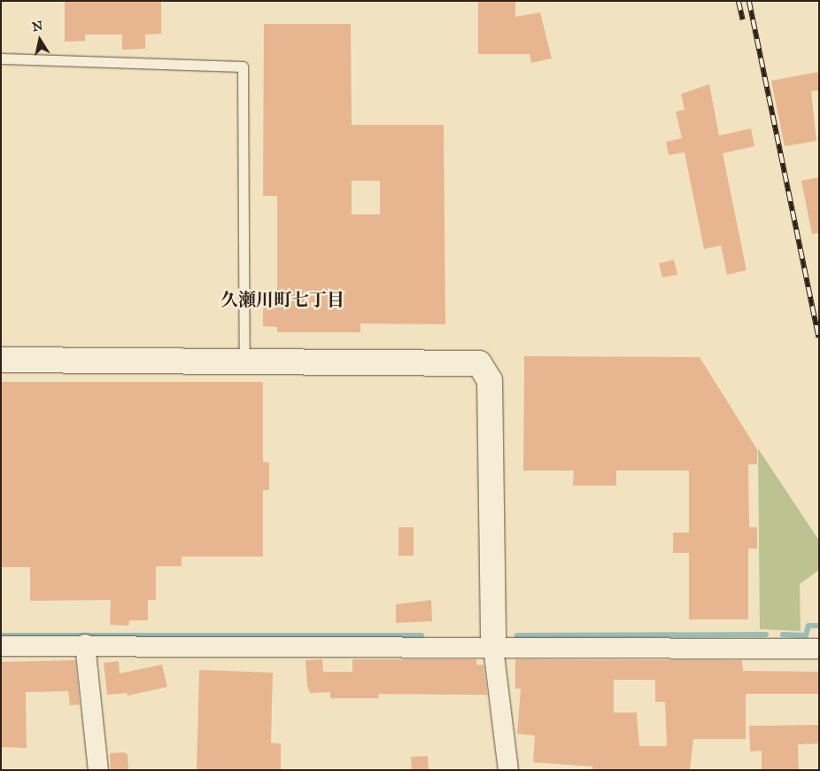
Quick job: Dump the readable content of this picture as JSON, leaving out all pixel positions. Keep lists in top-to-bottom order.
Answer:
{
  "districts": ["久瀬川町七丁目"],
  "north": "top"
}
